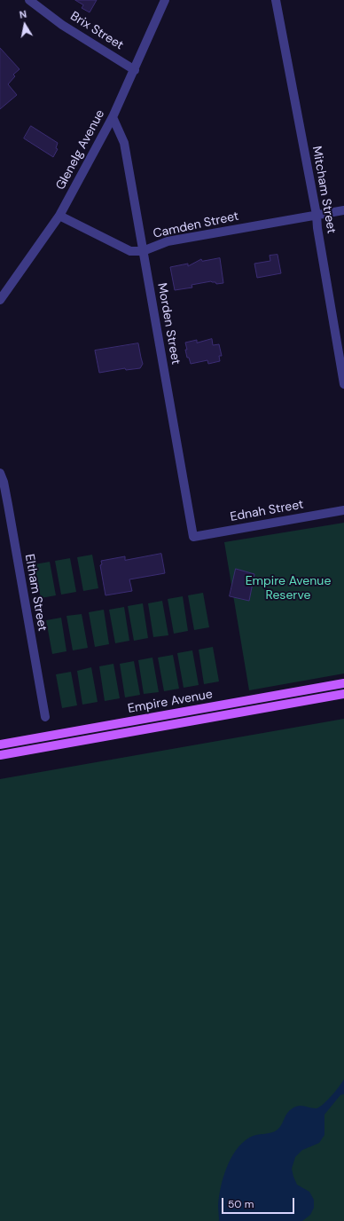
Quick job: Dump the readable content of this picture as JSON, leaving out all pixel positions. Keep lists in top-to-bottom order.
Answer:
{
  "streets": {
    "main road": ["Empire Avenue"],
    "street": [
      "Brix Street",
      "Glenelg Avenue",
      "Mitcham Street",
      "Camden Street",
      "Morden Street",
      "Ednah Street",
      "Eltham Street"
    ]
  },
  "crossings": [
    ["Brix Street", "Glenelg Avenue"],
    ["Glenelg Avenue", "Camden Street"],
    ["Glenelg Avenue", "Morden Street"],
    ["Mitcham Street", "Camden Street"],
    ["Camden Street", "Morden Street"],
    ["Morden Street", "Ednah Street"]
  ],
  "parks": ["Empire Avenue Reserve"],
  "scale_bar": "50 m",
  "north": "top"
}
